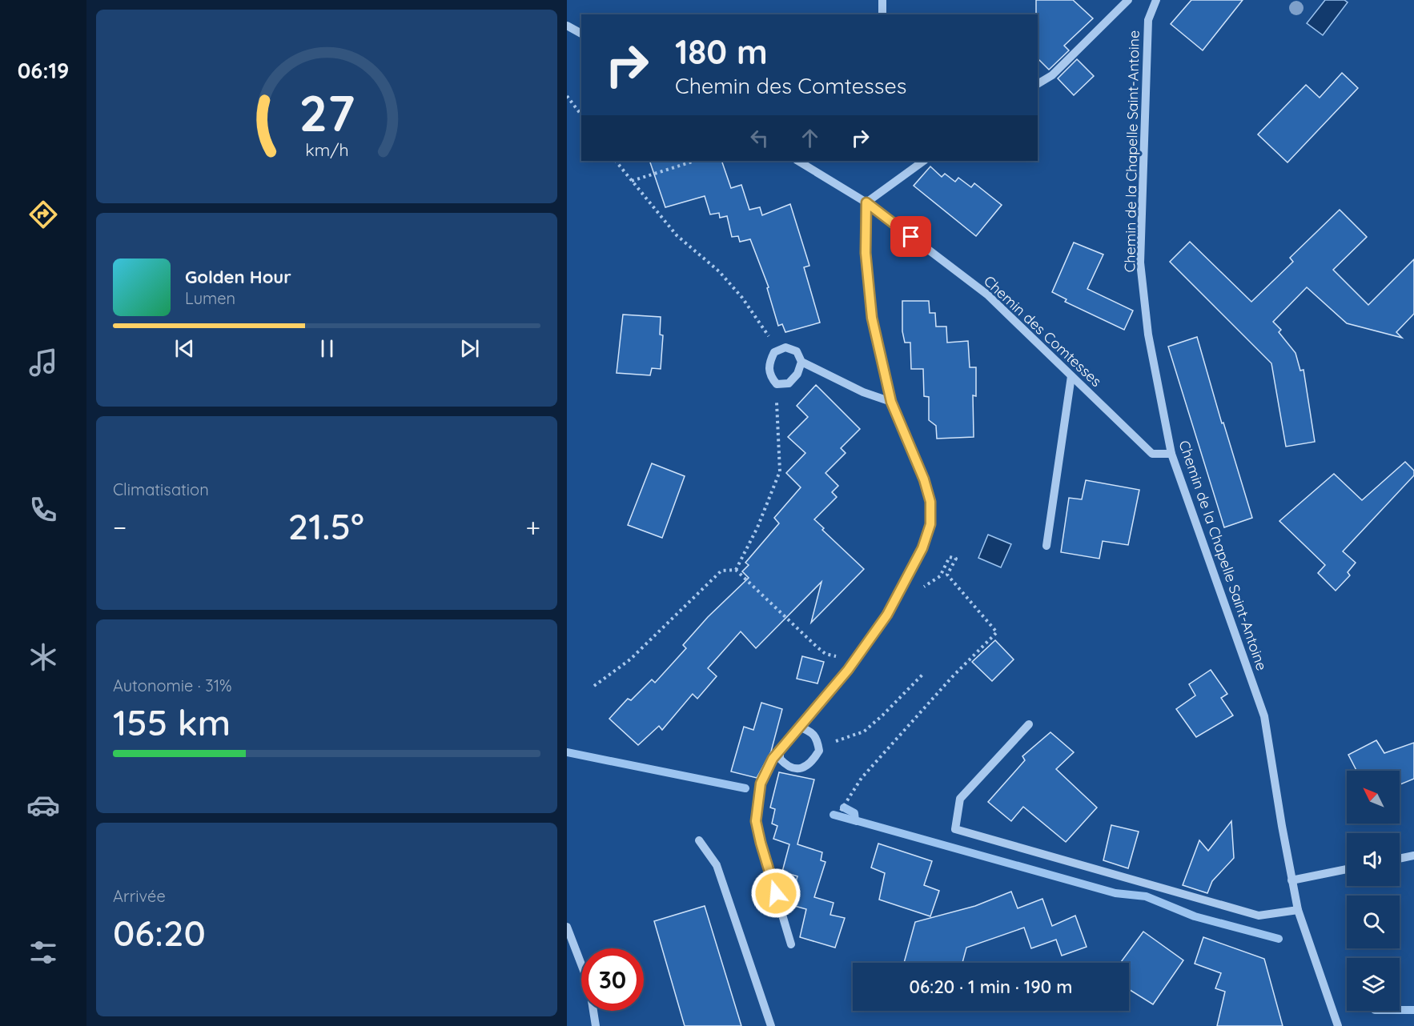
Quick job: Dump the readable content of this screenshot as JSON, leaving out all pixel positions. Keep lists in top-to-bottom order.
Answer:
{
  "streets": {
    "street": ["Chemin de la Chapelle Saint-Antoine", "Chemin des Comtesses"]
  },
  "crossings": [
    ["Chemin de la Chapelle Saint-Antoine", "Chemin des Comtesses"]
  ],
  "north": "top left",
  "page": {
    "tabs": "06:19",
    "turn": ["180 m", "Chemin des Comtesses"],
    "song": ["Golden Hour", "Lumen"],
    "tile": [
      "Climatisation",
      ["Autonomie · 31%", "155 km"],
      ["Arrivée", "06:20"]
    ],
    "heat": ["−", "21.5°", "+"],
    "limit": "30",
    "trip": "06:20 · 1 min · 190 m",
    "gauge": ["27", "km/h"]
  }
}
